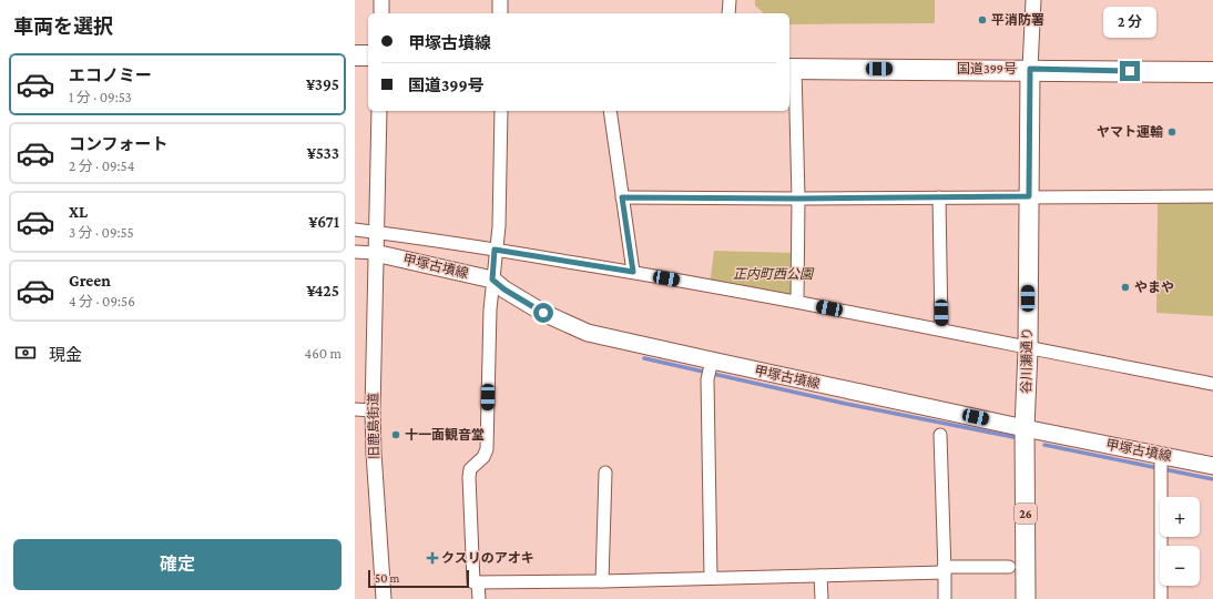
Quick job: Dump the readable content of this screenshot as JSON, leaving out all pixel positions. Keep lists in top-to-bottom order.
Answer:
{
  "streets": {
    "highway": ["国道399号"],
    "main road": ["甲塚古墳線", "谷川瀬通り", "26"],
    "street": ["旧鹿島街道"]
  },
  "crossings": [
    ["国道399号", "谷川瀬通り"],
    ["甲塚古墳線", "谷川瀬通り"],
    ["甲塚古墳線", "旧鹿島街道"]
  ],
  "parks": ["正内町西公園"],
  "places": {
    "other": [
      "平消防署",
      "ヤマト運輸",
      "やまや",
      "十一面観音堂"
    ],
    "health": ["クスリのアオキ"]
  },
  "scale_bar": "50 m",
  "page": {
    "heading": "車両を選択",
    "bubble": "2 分",
    "banner": ["甲塚古墳線", "国道399号"],
    "list": [
      {
        "name": "エコノミー",
        "note": "1 分 · 09:53",
        "value": "¥395"
      },
      {
        "name": "コンフォート",
        "note": "2 分 · 09:54",
        "value": "¥533"
      },
      {
        "name": "XL",
        "note": "3 分 · 09:55",
        "value": "¥671"
      },
      {
        "name": "Green",
        "note": "4 分 · 09:56",
        "value": "¥425"
      }
    ],
    "pay": ["現金", "460 m"],
    "map_buttons": ["+", "−"],
    "buttons": "確定",
    "scale": "50 m"
  }
}
